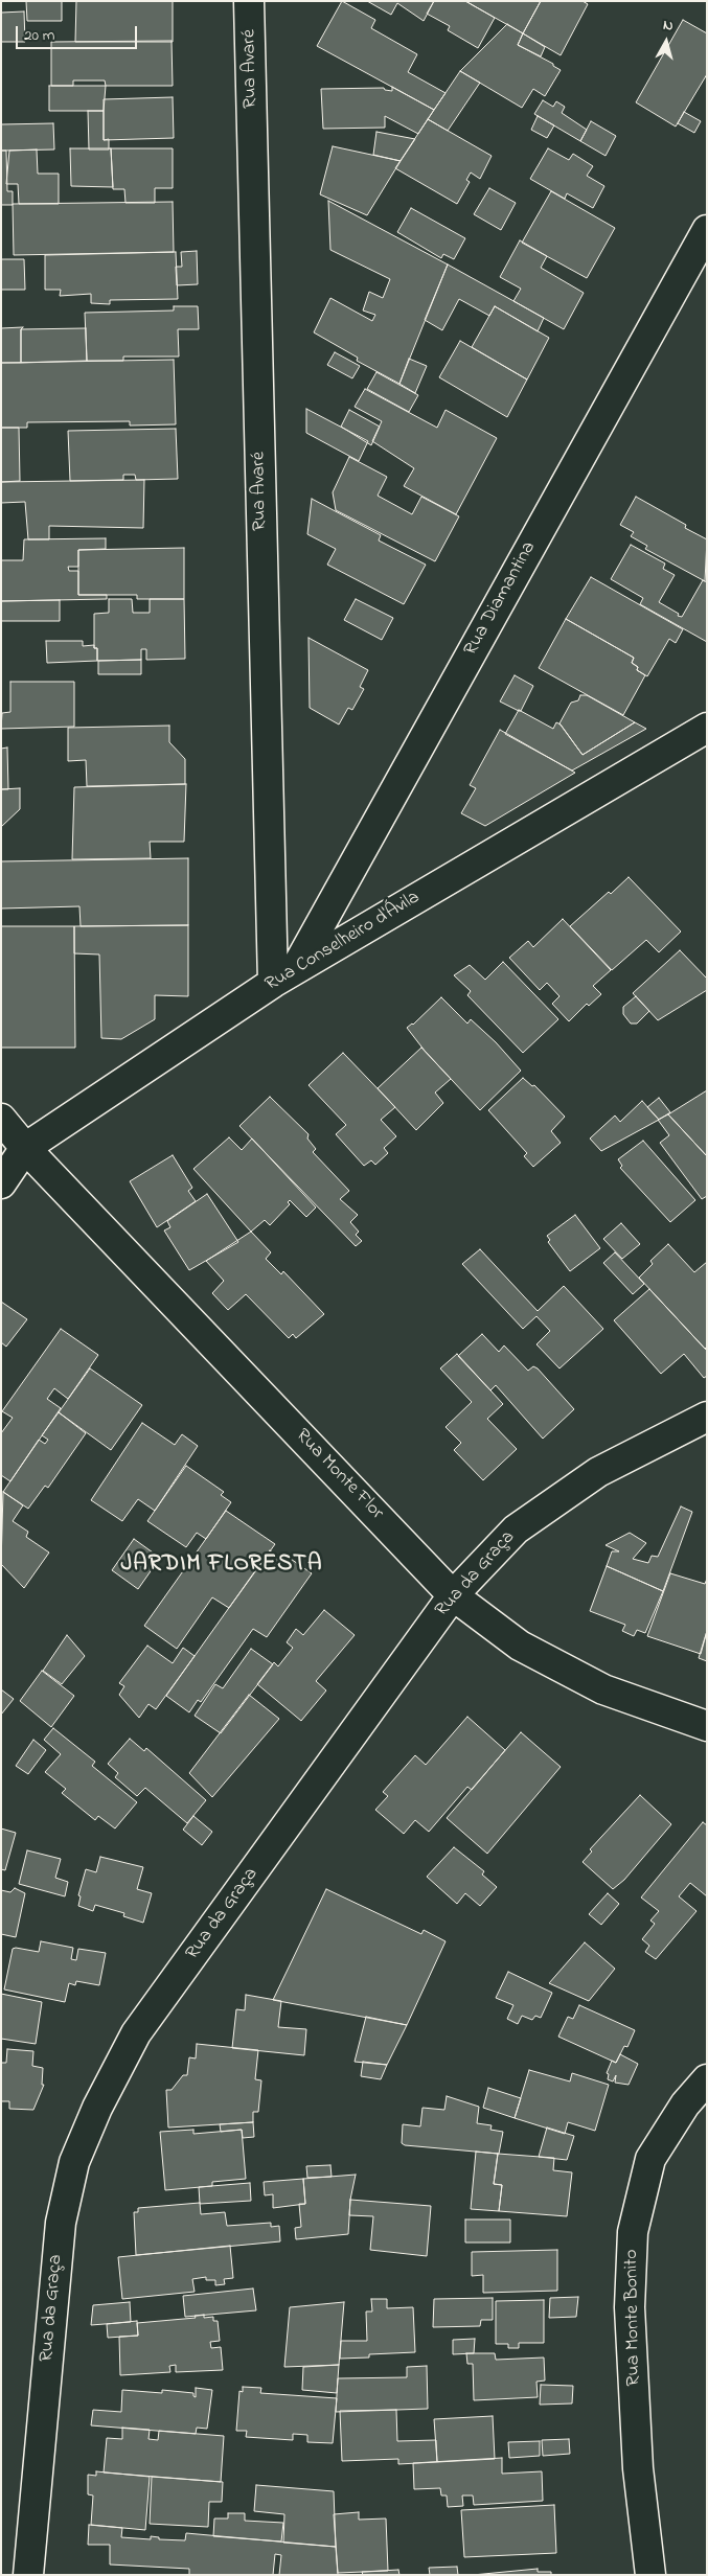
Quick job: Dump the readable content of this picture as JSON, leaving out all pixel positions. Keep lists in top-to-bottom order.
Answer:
{
  "streets": {
    "street": [
      "Rua Avaré",
      "Rua Diamantina",
      "Rua Conselheiro d'Ávila",
      "Rua Monte Flor",
      "Rua da Graça",
      "Rua Monte Bonito"
    ]
  },
  "crossings": [
    ["Rua Avaré", "Rua Diamantina"],
    ["Rua Avaré", "Rua Conselheiro d'Ávila"],
    ["Rua Diamantina", "Rua Conselheiro d'Ávila"],
    ["Rua Conselheiro d'Ávila", "Rua Monte Flor"],
    ["Rua Monte Flor", "Rua da Graça"]
  ],
  "districts": ["JARDIM FLORESTA"],
  "scale_bar": "20 m",
  "north": "top"
}
